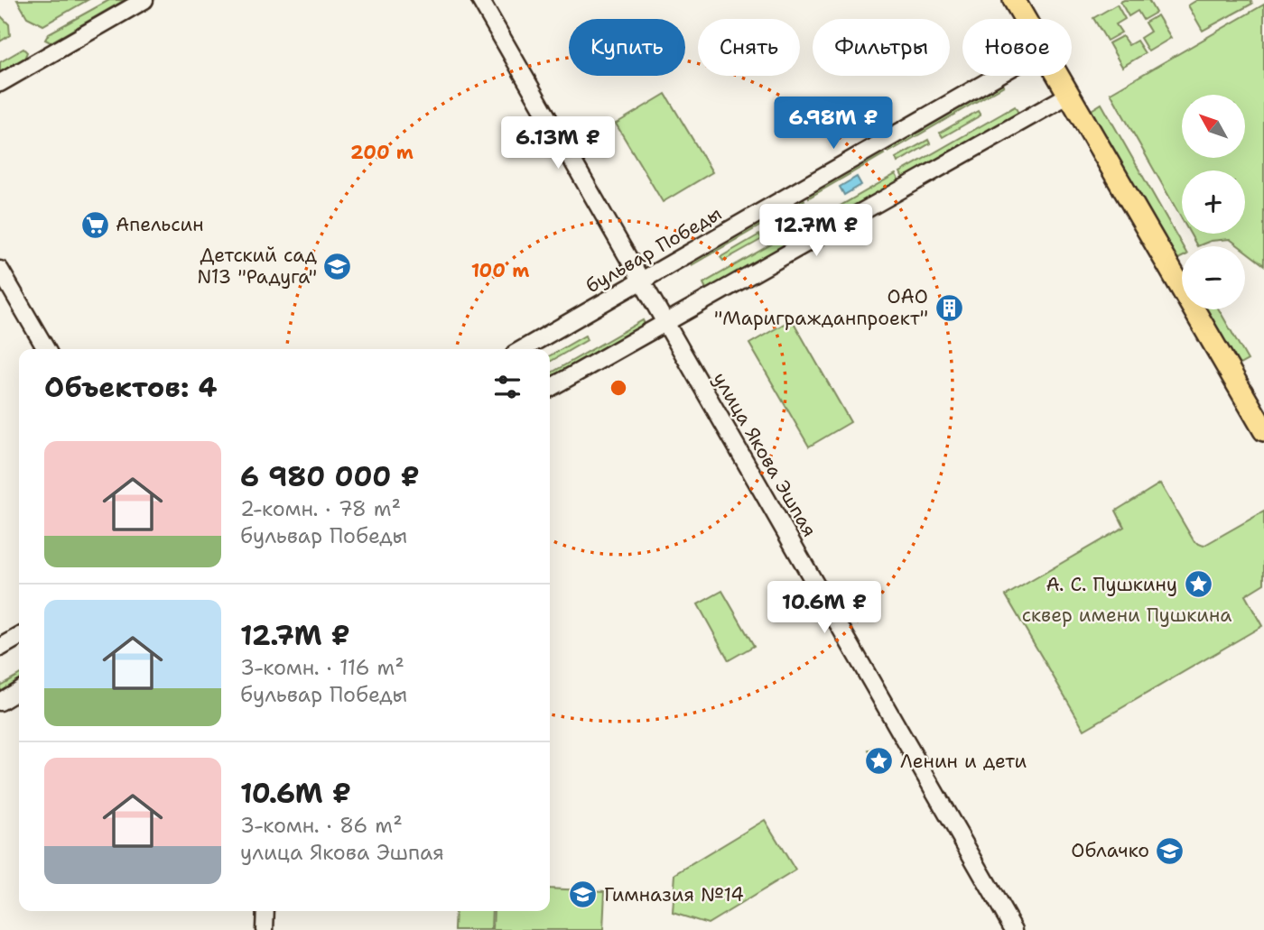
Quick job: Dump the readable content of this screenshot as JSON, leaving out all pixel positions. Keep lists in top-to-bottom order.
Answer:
{
  "streets": {
    "street": ["бульвар Победы", "улица Якова Эшпая"]
  },
  "crossings": [
    ["бульвар Победы", "улица Якова Эшпая"]
  ],
  "parks": ["сквер имени Пушкина"],
  "places": {
    "supermarket": ["Апельсин"],
    "school or university": ["Детский сад N13 \"Радуга\"", "Облачко", "Гимназия №14"],
    "building": ["OAO \"Маригражданпроект\""],
    "place": ["А. С. Пушкину", "Ленин и дети"]
  },
  "north": "top left",
  "page": {
    "chip": [
      "Купить",
      "Снять",
      "Фильтры",
      "Новое"
    ],
    "map_buttons": ["+", "−"],
    "price": [
      "6.98M ₽",
      "6.13M ₽",
      "12.7M ₽",
      "10.6M ₽"
    ],
    "heading": "Объектов: 4",
    "list": [
      {
        "name": "6 980 000 ₽",
        "note": "2-комн. · 78 m² · бульвар Победы"
      },
      {
        "name": "12.7M ₽",
        "note": "3-комн. · 116 m² · бульвар Победы"
      },
      {
        "name": "10.6M ₽",
        "note": "3-комн. · 86 m² · улица Якова Эшпая"
      }
    ]
  },
  "rings": ["200 m", "100 m"]
}
